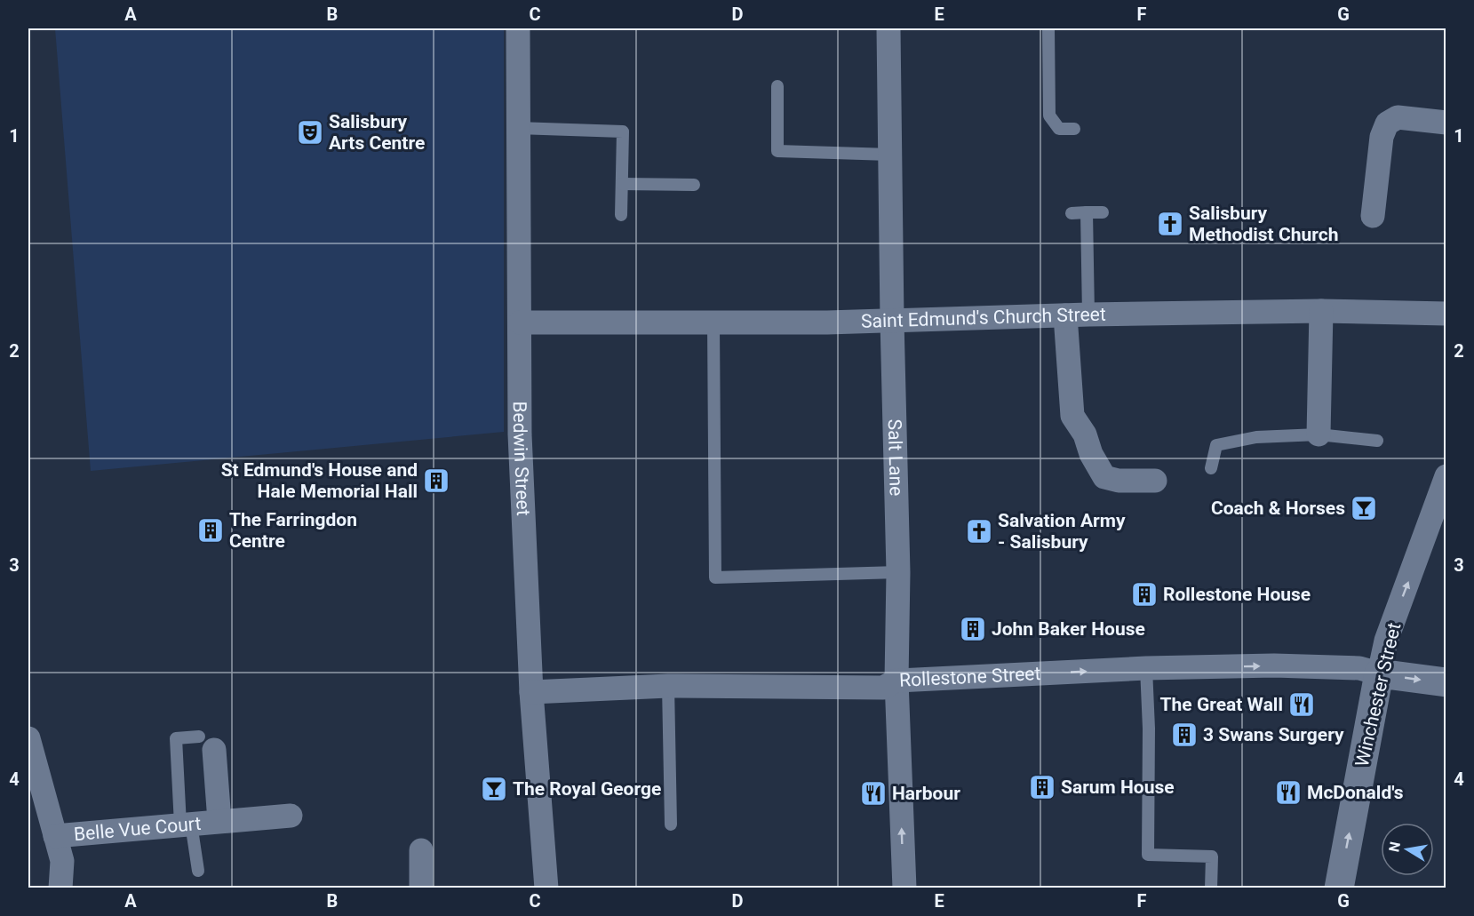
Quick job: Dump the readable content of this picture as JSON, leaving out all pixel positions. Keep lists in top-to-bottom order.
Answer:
{
  "streets": {
    "street": [
      "Saint Edmund's Church Street",
      "Bedwin Street",
      "Salt Lane",
      "Rollestone Street",
      "Winchester Street",
      "Belle Vue Court"
    ]
  },
  "crossings": [
    ["Saint Edmund's Church Street", "Bedwin Street"],
    ["Saint Edmund's Church Street", "Salt Lane"],
    ["Bedwin Street", "Rollestone Street"],
    ["Salt Lane", "Rollestone Street"],
    ["Rollestone Street", "Winchester Street"]
  ],
  "one_way": ["Rollestone Street", "Winchester Street"],
  "places": {
    "theatre": ["Salisbury Arts Centre"],
    "church": ["Salisbury Methodist Church", "Salvation Army - Salisbury"],
    "building": [
      "St Edmund's House and Hale Memorial Hall",
      "The Farringdon Centre",
      "Rollestone House",
      "John Baker House",
      "3 Swans Surgery",
      "Sarum House"
    ],
    "bar": ["Coach & Horses", "The Royal George"],
    "restaurant": ["The Great Wall", "McDonald's", "Harbour"]
  },
  "north": "left",
  "grid": {
    "columns": [
      "A",
      "B",
      "C",
      "D",
      "E",
      "F",
      "G"
    ],
    "rows": [
      "1",
      "2",
      "3",
      "4"
    ]
  }
}
